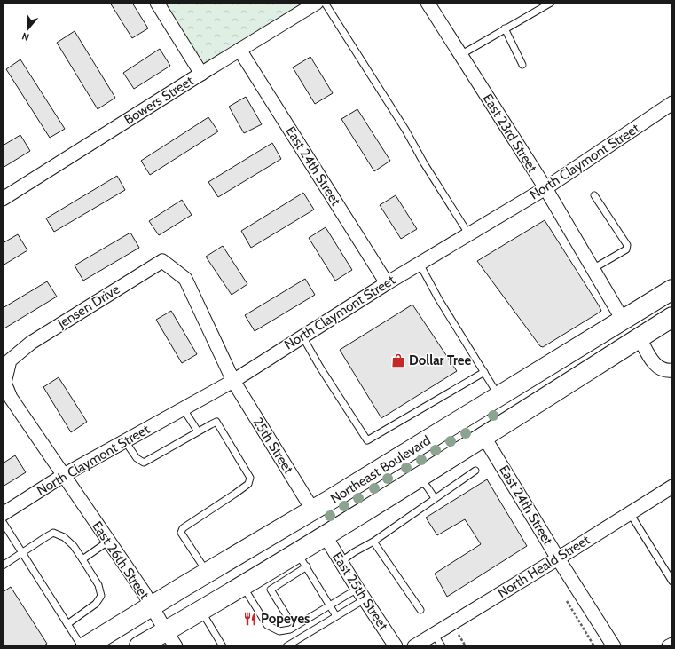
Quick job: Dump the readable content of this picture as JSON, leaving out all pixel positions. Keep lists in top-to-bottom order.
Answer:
{
  "streets": {
    "main road": ["Northeast Boulevard"],
    "street": [
      "Bowers Street",
      "East 23rd Street",
      "North Claymont Street",
      "East 24th Street",
      "Jensen Drive",
      "25th Street",
      "East 26th Street",
      "North Heald Street",
      "East 25th Street"
    ]
  },
  "crossings": [
    ["Bowers Street", "East 24th Street"],
    ["East 23rd Street", "North Claymont Street"],
    ["East 23rd Street", "Northeast Boulevard"],
    ["North Claymont Street", "East 24th Street"],
    ["North Claymont Street", "Jensen Drive"],
    ["North Claymont Street", "25th Street"],
    ["North Claymont Street", "East 26th Street"],
    ["East 24th Street", "Northeast Boulevard"],
    ["East 24th Street", "North Heald Street"],
    ["Jensen Drive", "25th Street"],
    ["Jensen Drive", "East 26th Street"],
    ["25th Street", "Northeast Boulevard"],
    ["Northeast Boulevard", "East 26th Street"],
    ["Northeast Boulevard", "East 25th Street"]
  ],
  "places": {
    "shop": ["Dollar Tree"],
    "restaurant": ["Popeyes"]
  },
  "north": "bottom"
}
